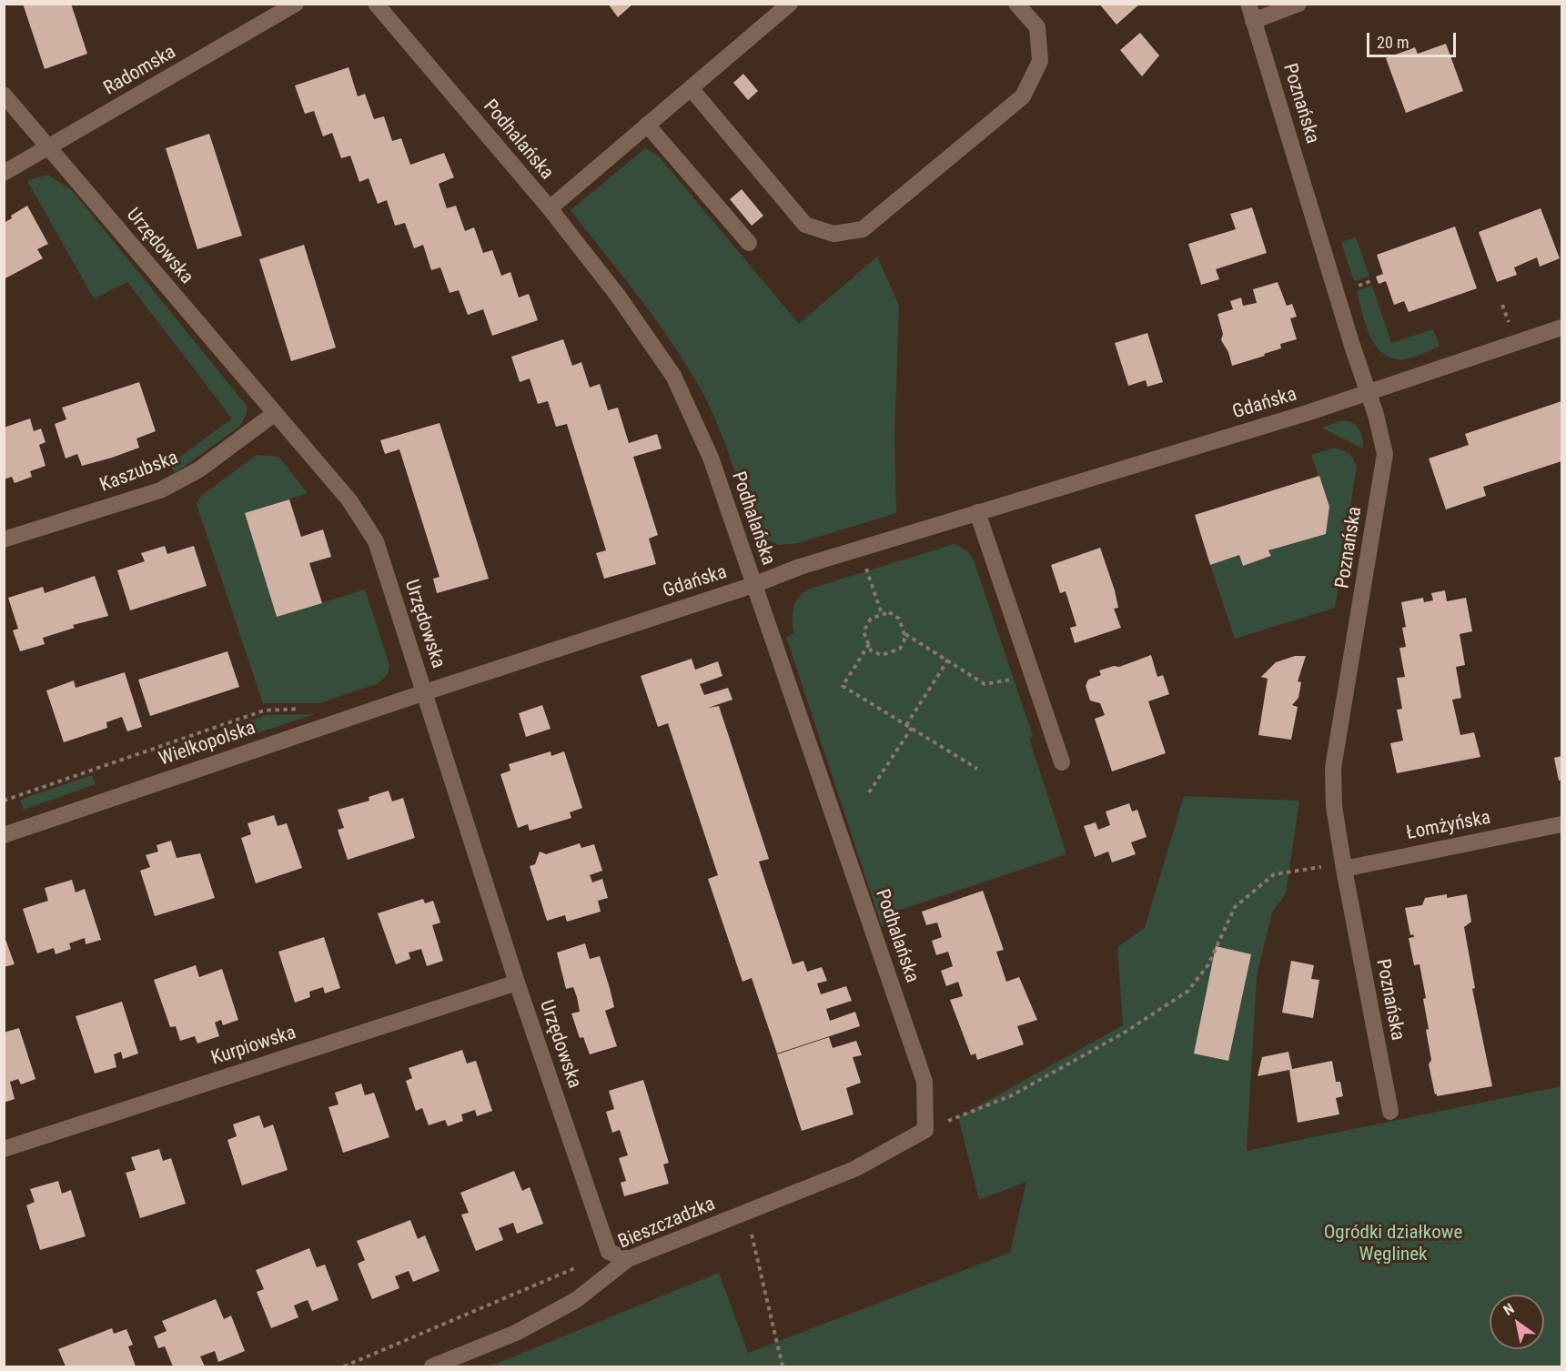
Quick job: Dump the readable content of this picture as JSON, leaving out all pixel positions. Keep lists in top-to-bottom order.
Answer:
{
  "streets": {
    "street": [
      "Radomska",
      "Poznańska",
      "Podhalańska",
      "Urzędowska",
      "Gdańska",
      "Kaszubska",
      "Wielkopolska",
      "Łomżyńska",
      "Kurpiowska",
      "Bieszczadzka"
    ]
  },
  "crossings": [
    ["Radomska", "Urzędowska"],
    ["Poznańska", "Gdańska"],
    ["Poznańska", "Łomżyńska"],
    ["Podhalańska", "Gdańska"],
    ["Podhalańska", "Bieszczadzka"],
    ["Urzędowska", "Gdańska"],
    ["Urzędowska", "Kaszubska"],
    ["Urzędowska", "Wielkopolska"],
    ["Urzędowska", "Kurpiowska"],
    ["Gdańska", "Wielkopolska"]
  ],
  "parks": ["Ogródki działkowe Węglinek"],
  "scale_bar": "20 m",
  "north": "top left"
}
